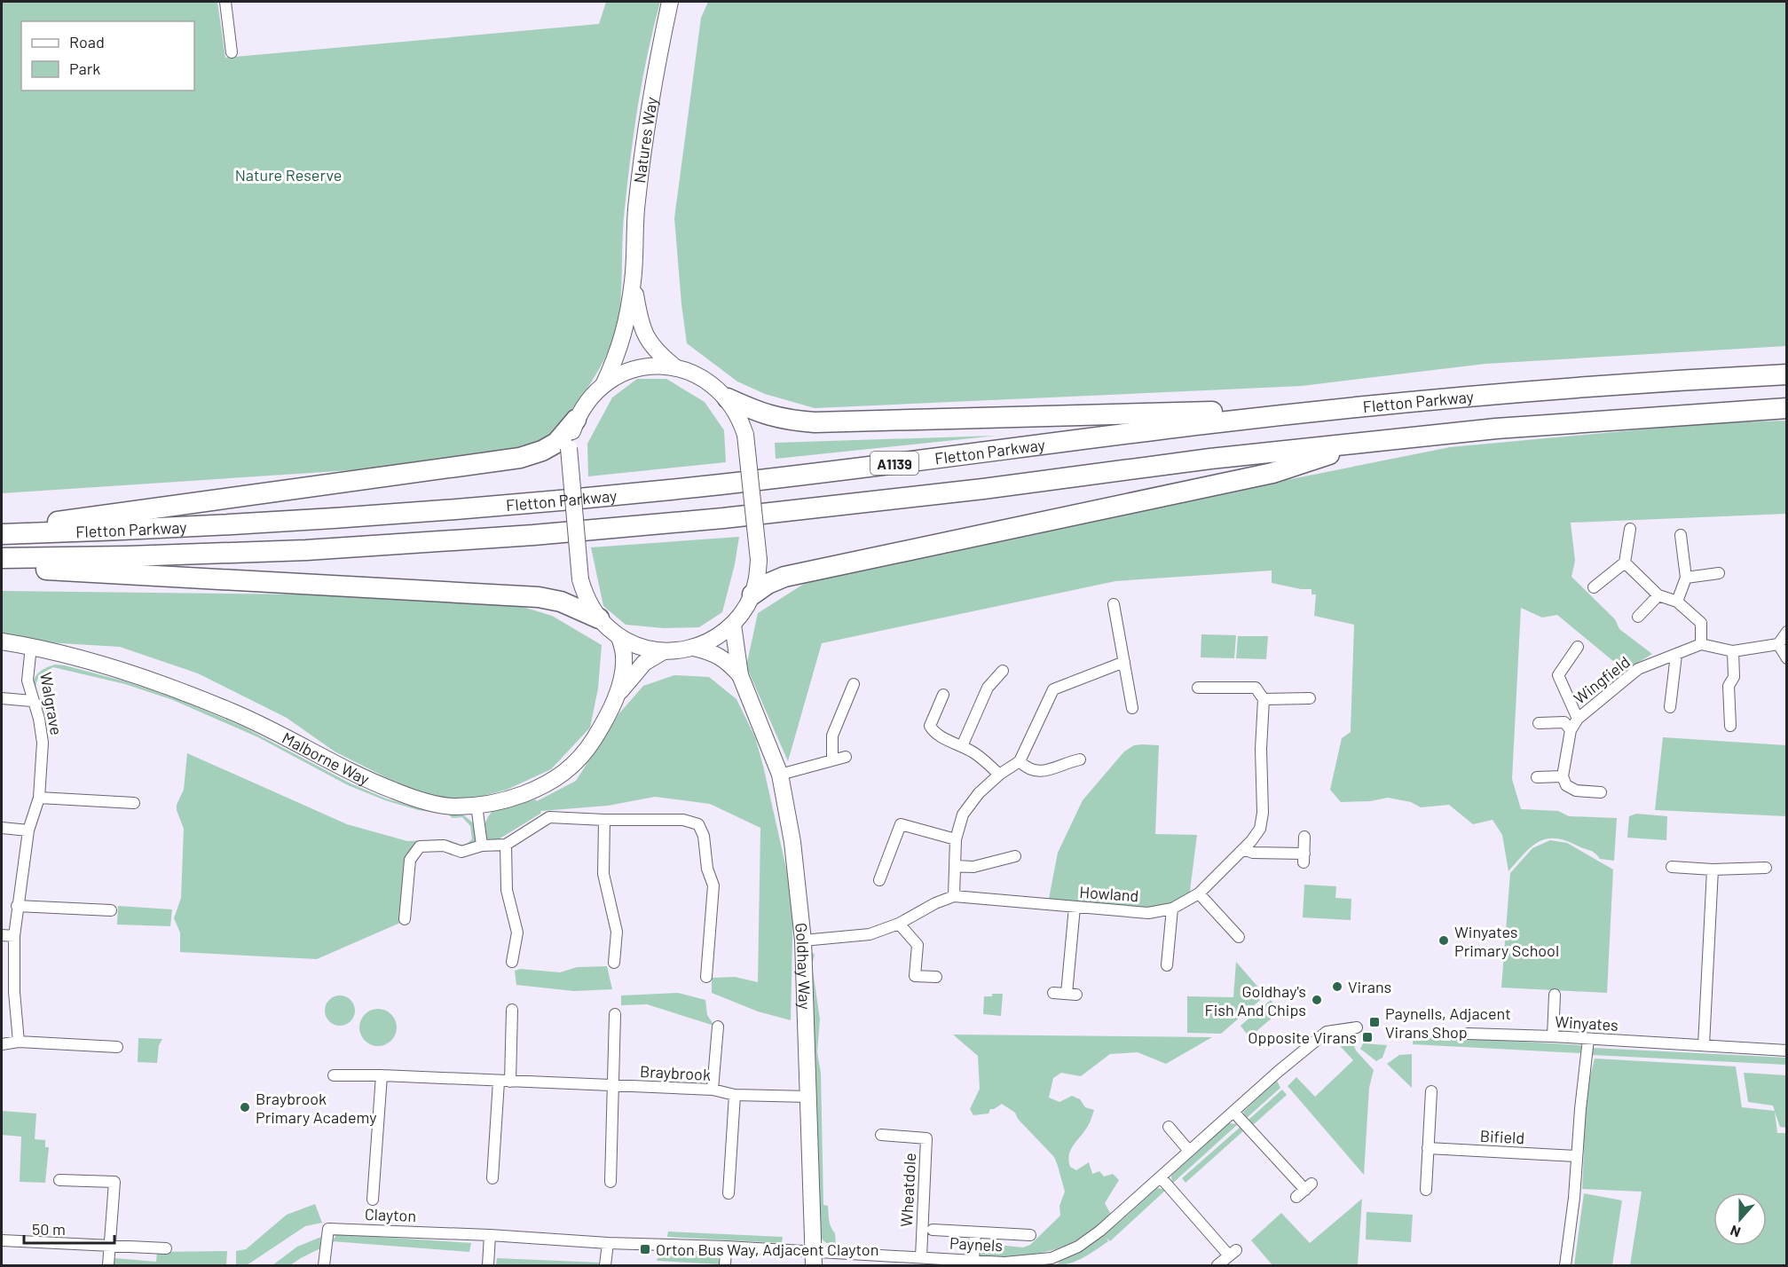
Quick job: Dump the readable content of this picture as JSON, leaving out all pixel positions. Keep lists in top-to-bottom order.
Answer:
{
  "streets": {
    "highway": ["Fletton Parkway", "A1139"],
    "street": [
      "Natures Way",
      "Wingfield",
      "Walgrave",
      "Malborne Way",
      "Howland",
      "Goldhay Way",
      "Winyates",
      "Braybrook",
      "Bifield",
      "Wheatdole",
      "Clayton",
      "Paynels"
    ]
  },
  "crossings": [
    ["Walgrave", "Malborne Way"],
    ["Howland", "Goldhay Way"],
    ["Goldhay Way", "Braybrook"],
    ["Goldhay Way", "Clayton"],
    ["Goldhay Way", "Paynels"],
    ["Wheatdole", "Paynels"],
    ["Clayton", "Paynels"]
  ],
  "parks": ["Nature Reserve"],
  "places": {
    "other": [
      "Winyates Primary School",
      "Virans",
      "Goldhay's Fish And Chips",
      "Braybrook Primary Academy"
    ],
    "transit": ["Paynells, Adjacent Virans Shop", "Opposite Virans", "Orton Bus Way, Adjacent Clayton"]
  },
  "legend": ["Road", "Park"],
  "scale_bar": "50 m",
  "north": "bottom"
}
